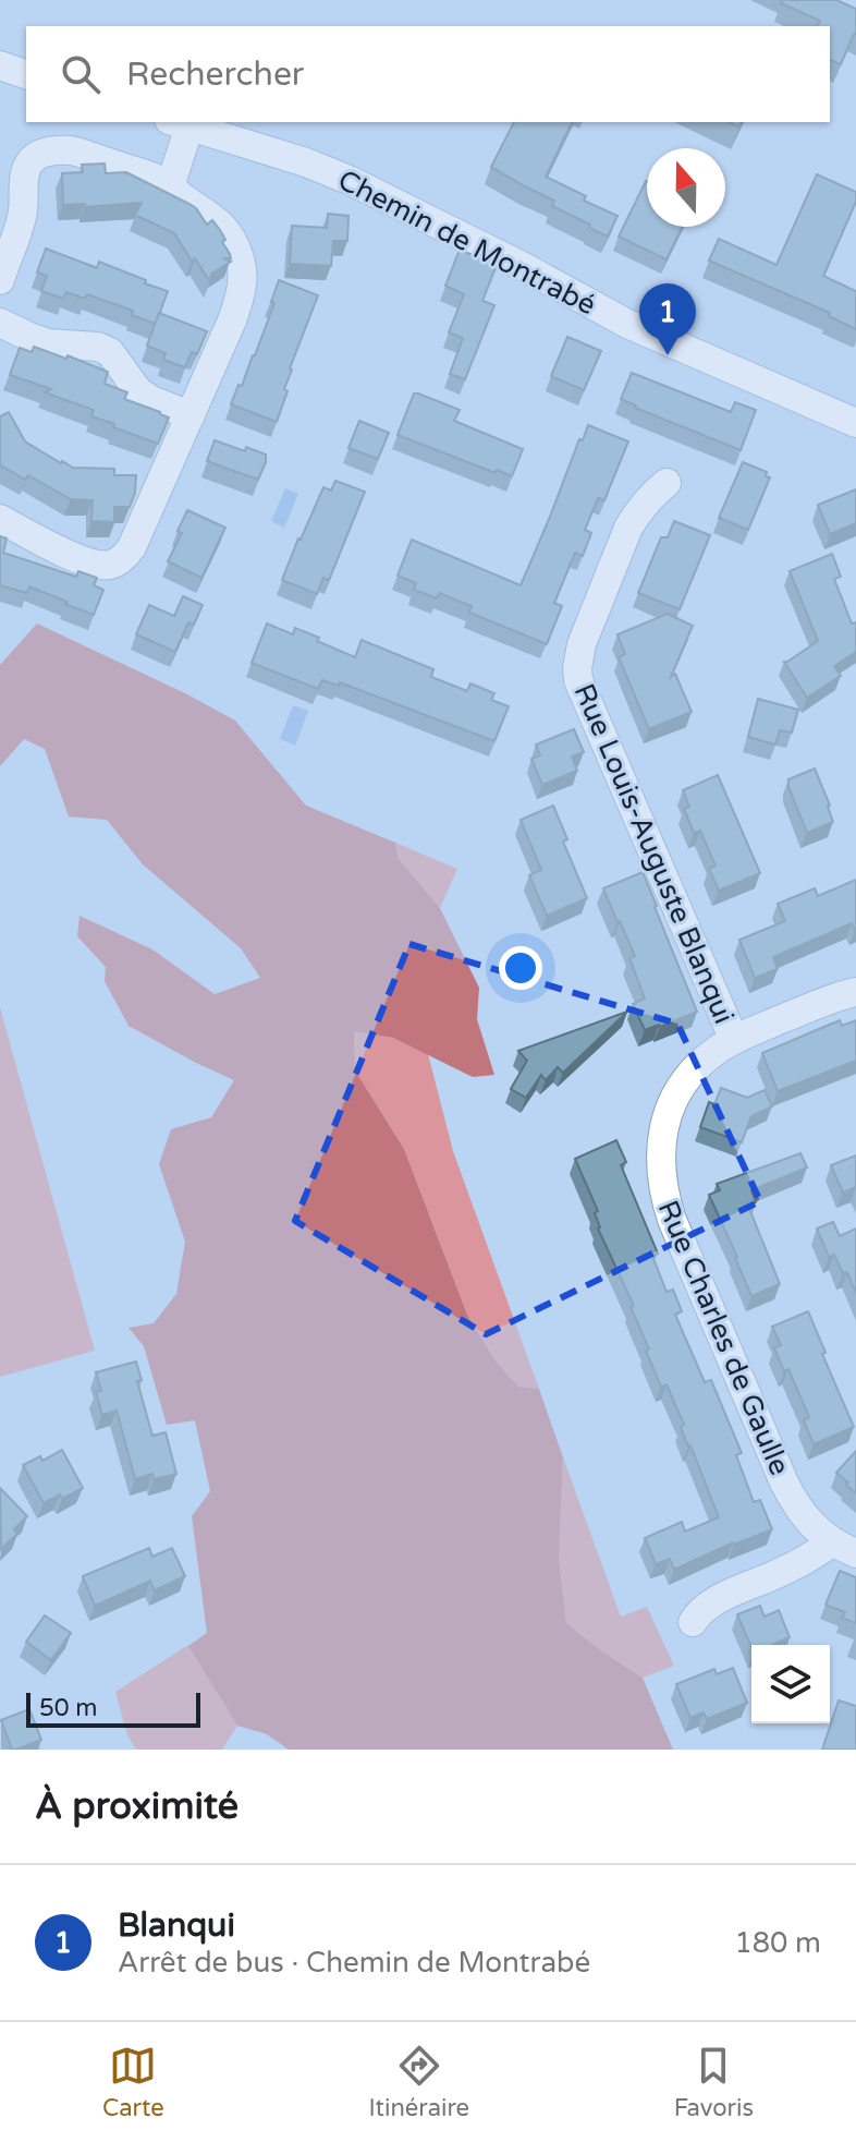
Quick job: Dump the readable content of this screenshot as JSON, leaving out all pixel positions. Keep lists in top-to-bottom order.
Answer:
{
  "streets": {
    "street": ["Chemin de Montrabé", "Rue Louis-Auguste Blanqui", "Rue Charles de Gaulle"]
  },
  "crossings": [
    ["Rue Louis-Auguste Blanqui", "Rue Charles de Gaulle"]
  ],
  "scale_bar": "50 m",
  "north": "top",
  "page": {
    "search": "Rechercher",
    "pins": "1",
    "scale": "50 m",
    "heading": "À proximité",
    "list": [
      {
        "mark": "1",
        "name": "Blanqui",
        "note": "Arrêt de bus · Chemin de Montrabé",
        "value": "180 m"
      }
    ],
    "nav": ["Carte", "Itinéraire", "Favoris"]
  }
}
